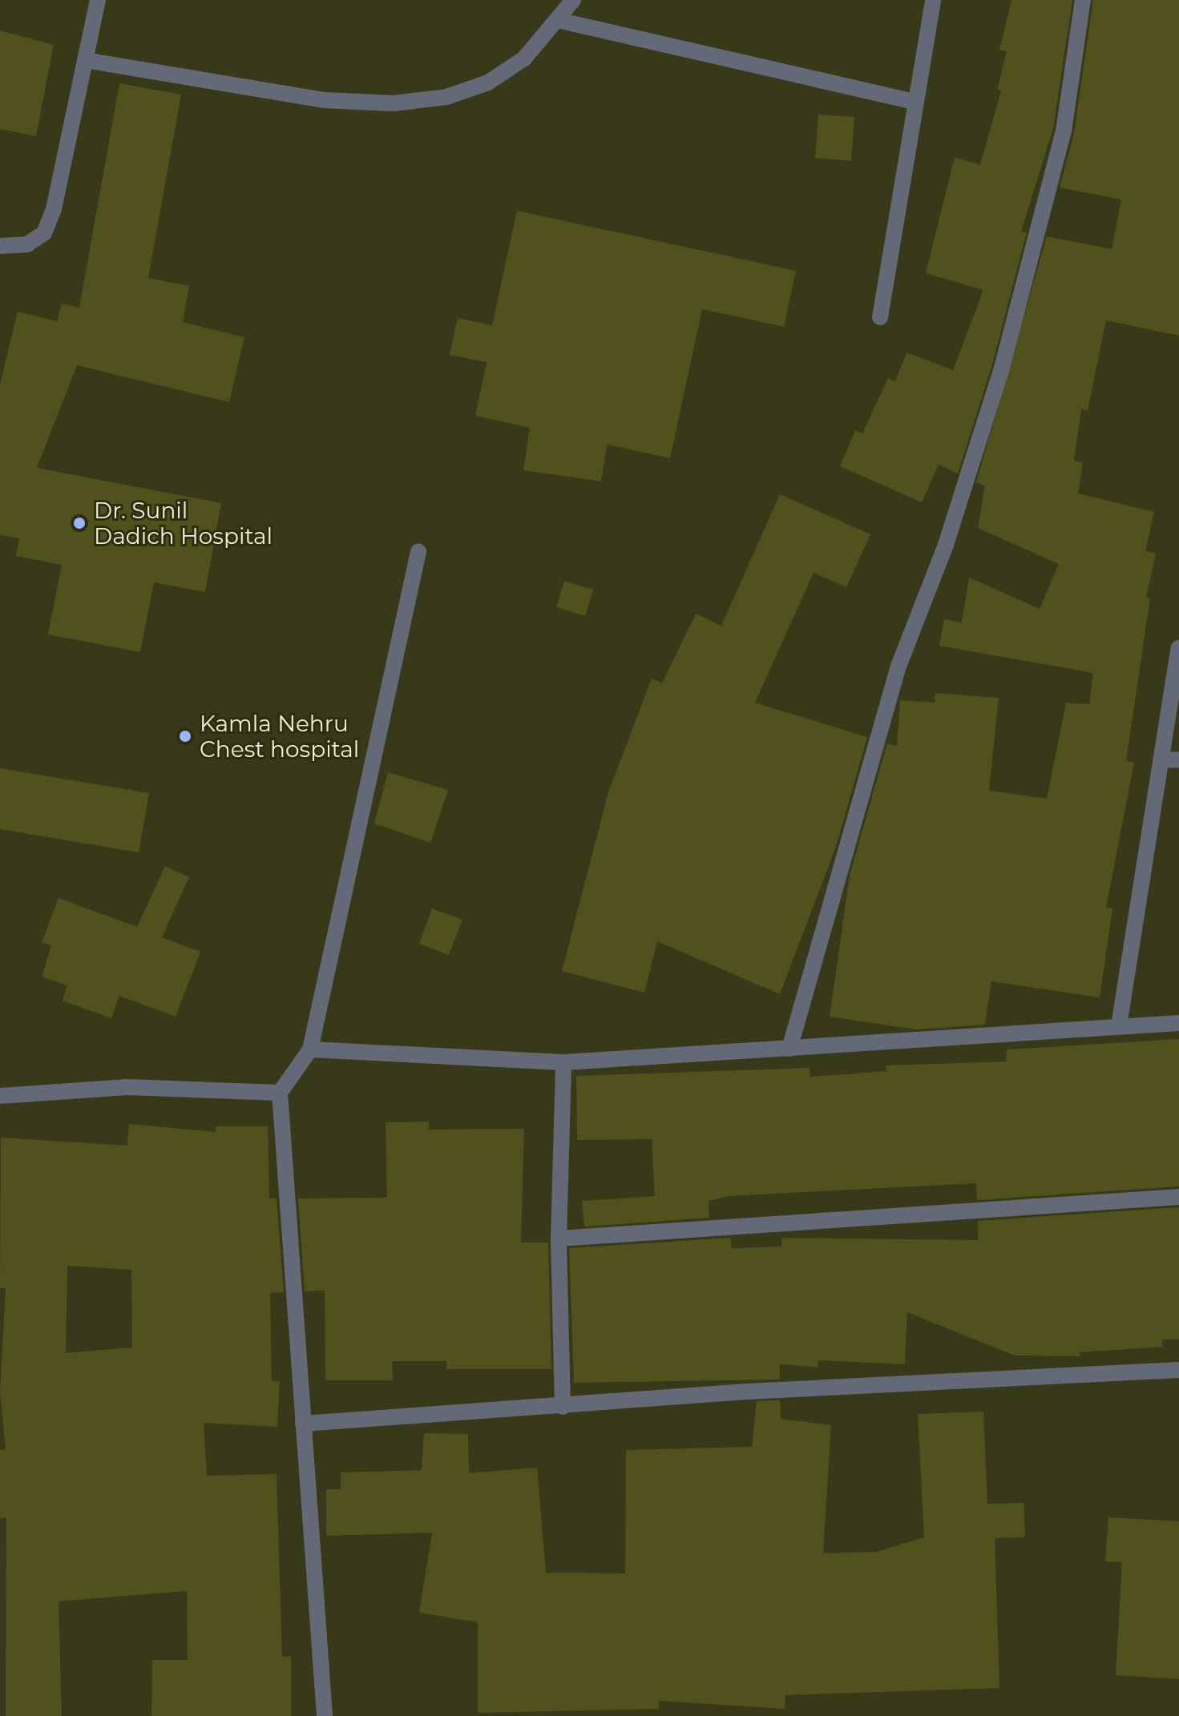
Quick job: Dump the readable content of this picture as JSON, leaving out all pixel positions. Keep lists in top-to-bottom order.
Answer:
{
  "places": ["Dr. Sunil Dadich Hospital", "Kamla Nehru Chest hospital"]
}
